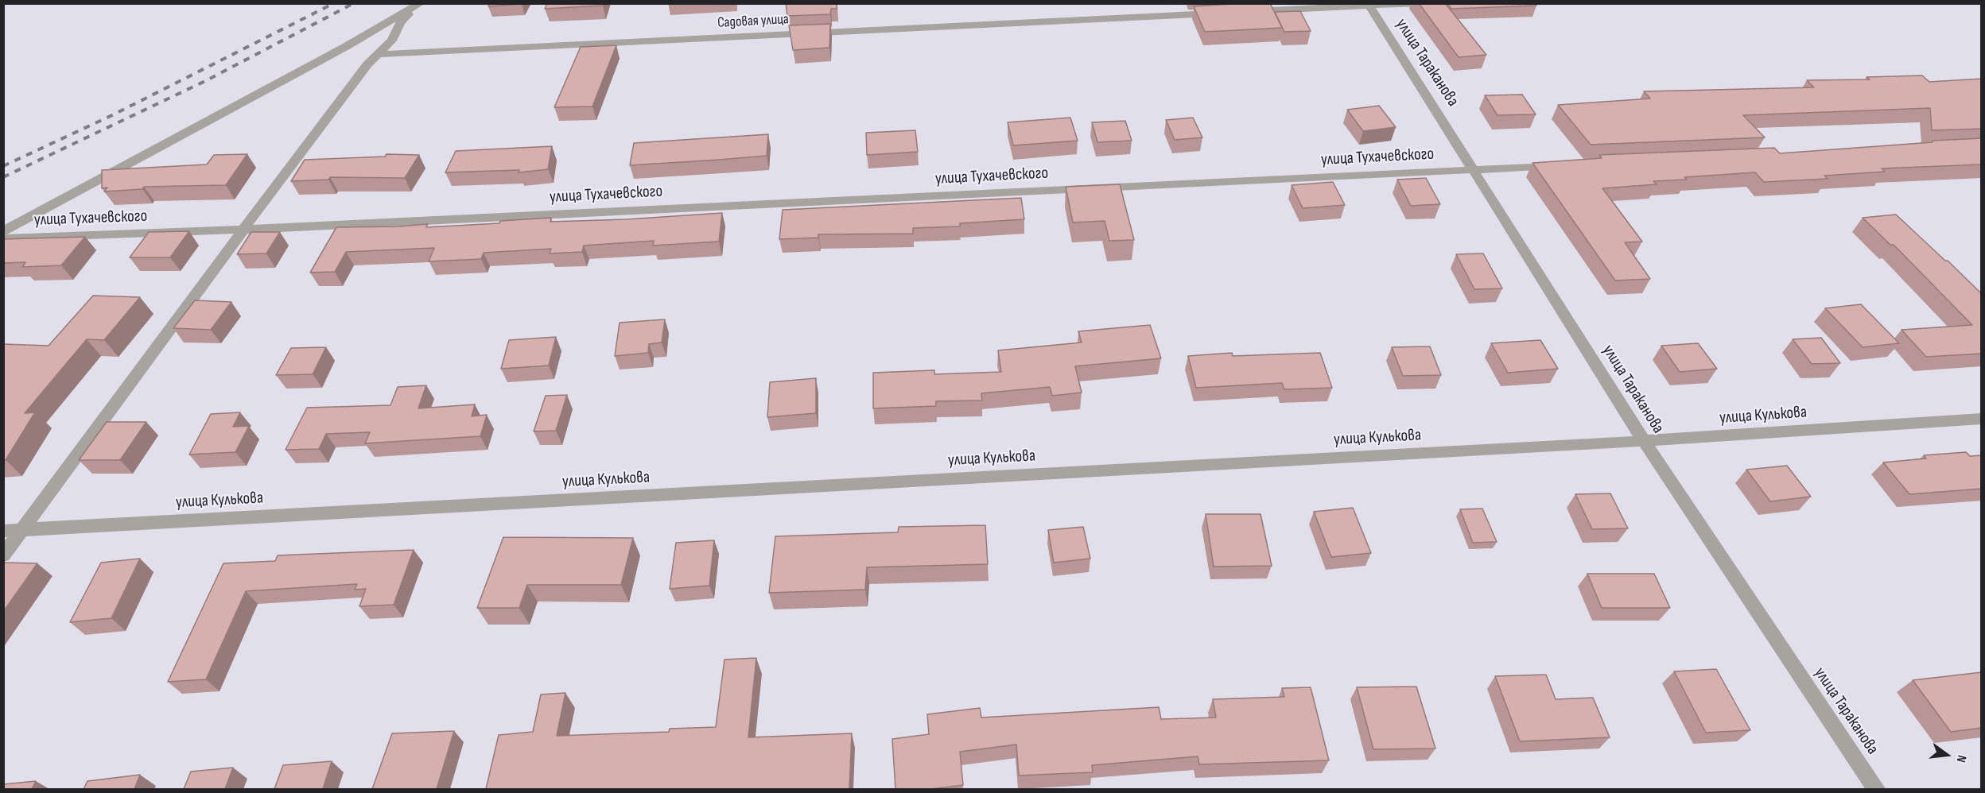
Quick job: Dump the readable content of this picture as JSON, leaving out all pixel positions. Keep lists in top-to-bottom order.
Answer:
{
  "streets": {
    "street": [
      "Садовая улица",
      "улица Тараканова",
      "улица Тухачевского",
      "улица Кулькова"
    ]
  },
  "crossings": [
    ["улица Тараканова", "улица Тухачевского"],
    ["улица Тараканова", "улица Кулькова"]
  ],
  "north": "right"
}
